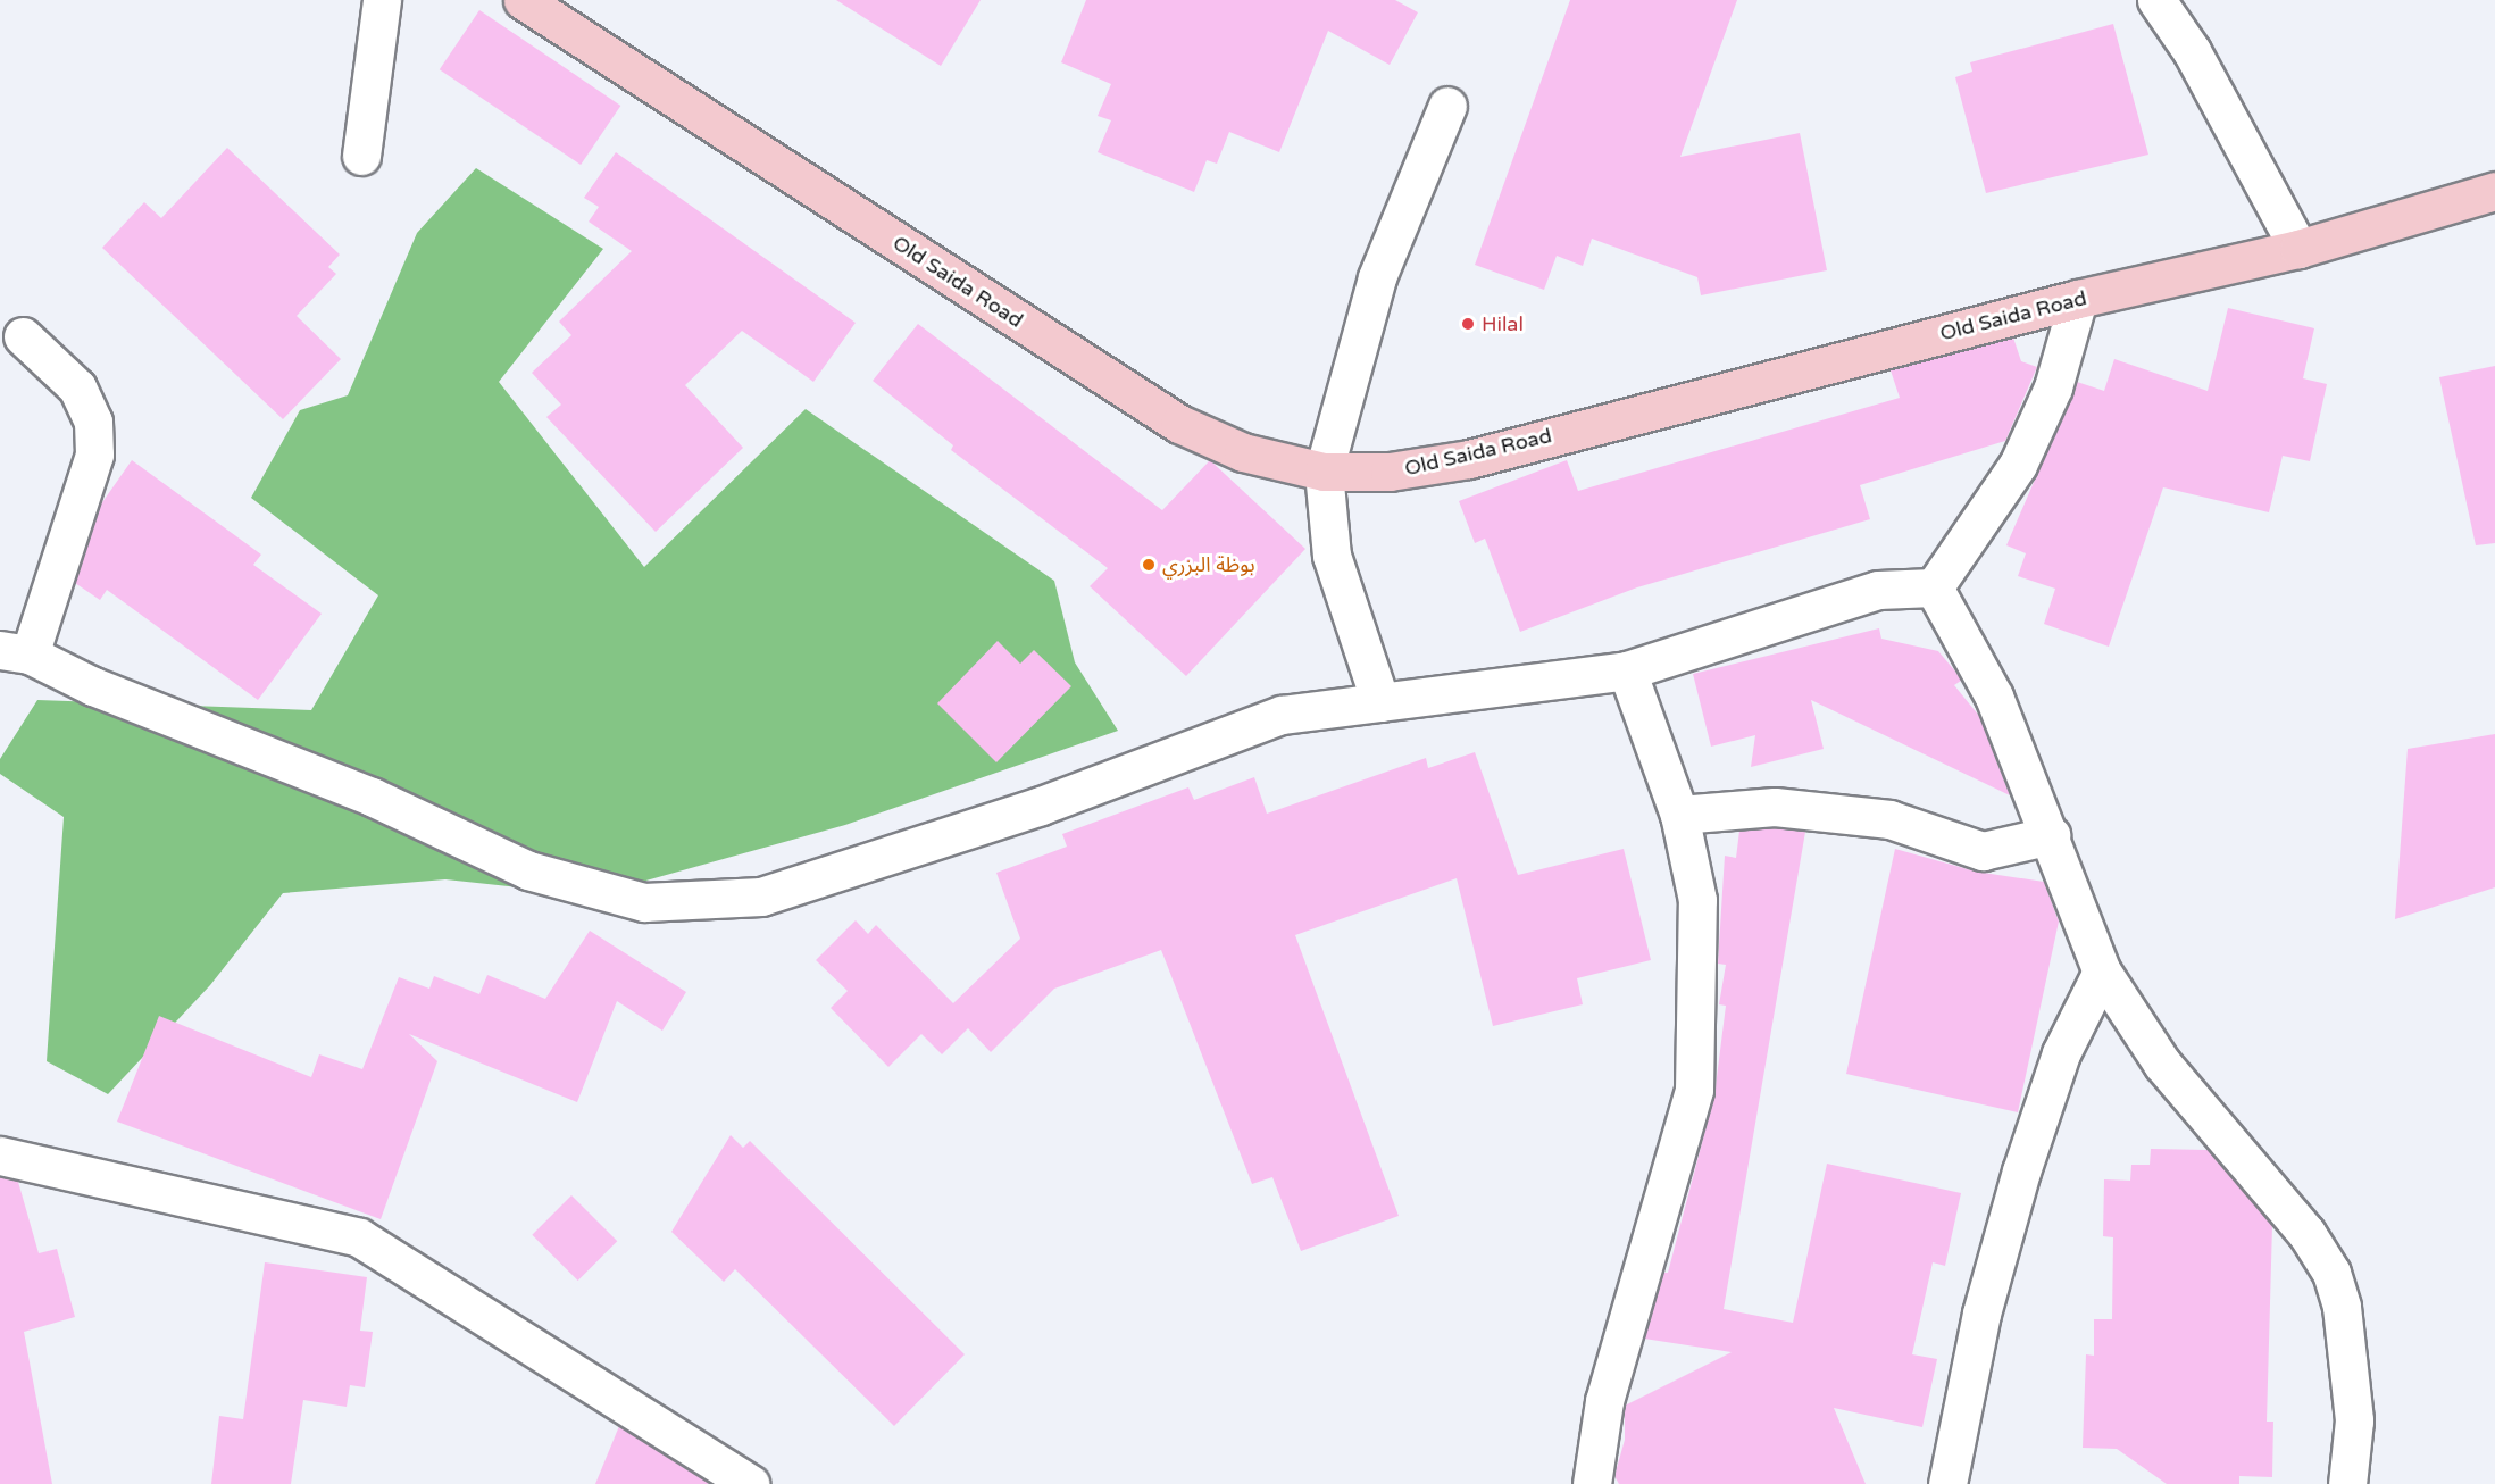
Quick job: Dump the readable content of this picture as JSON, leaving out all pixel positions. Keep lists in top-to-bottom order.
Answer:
{
  "streets": {
    "highway": ["Old Saida Road"]
  },
  "places": ["Hilal", "بوظة البزري"]
}
